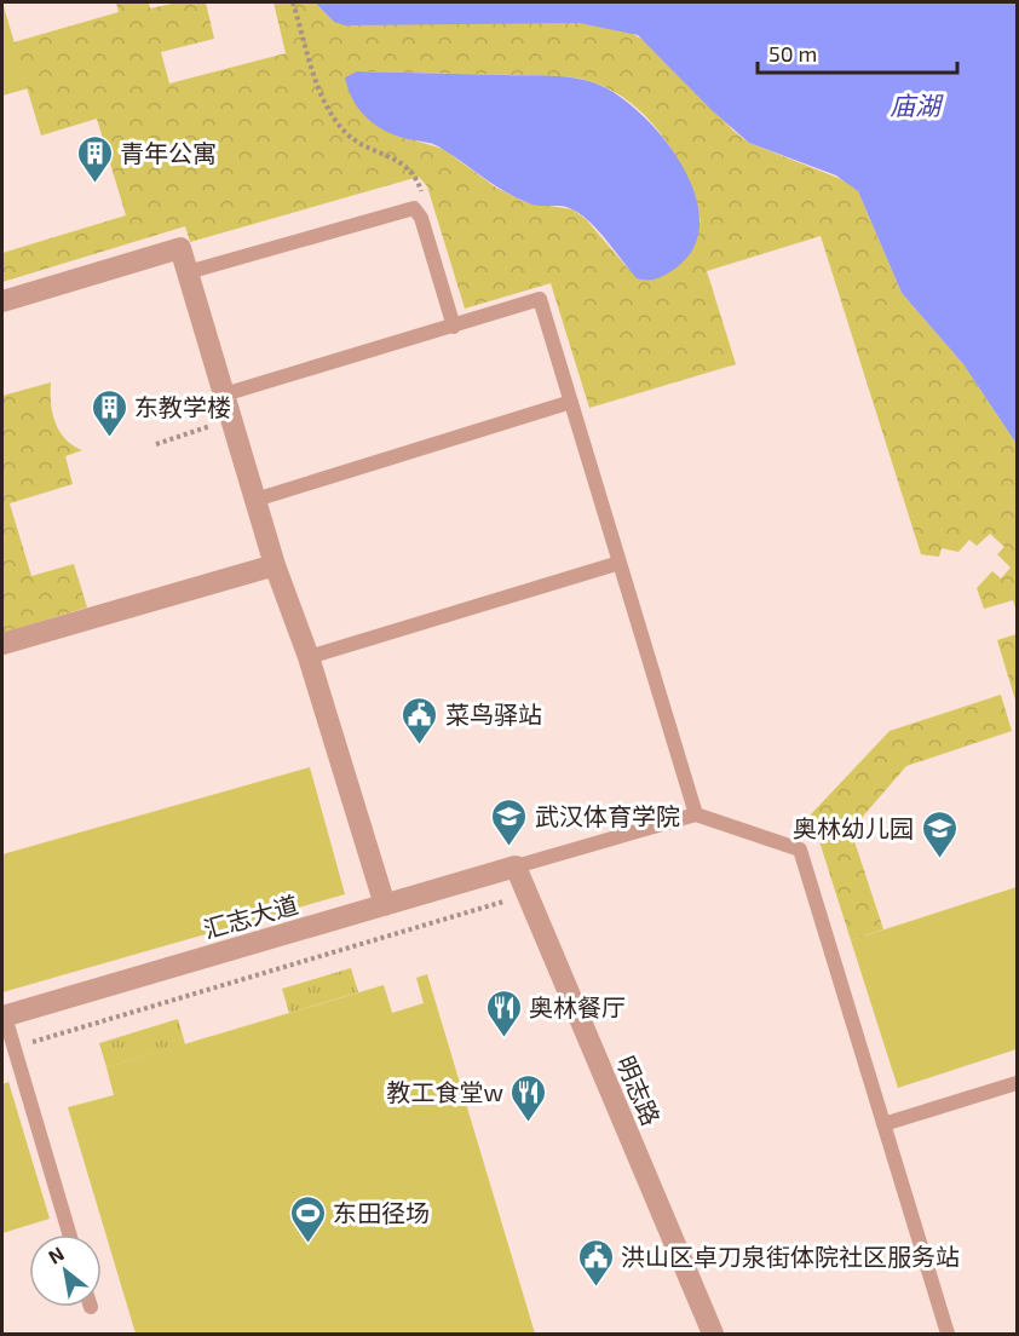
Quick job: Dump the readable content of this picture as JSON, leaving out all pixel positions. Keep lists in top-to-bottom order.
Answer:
{
  "streets": {
    "street": ["汇志大道", "明志路"]
  },
  "crossings": [
    ["汇志大道", "明志路"]
  ],
  "water": ["庙湖"],
  "places": {
    "building": ["青年公寓", "东教学楼"],
    "public building": ["菜鸟驿站", "洪山区卓刀泉街体院社区服务站"],
    "school or university": ["武汉体育学院", "奥林幼儿园"],
    "restaurant": ["奥林餐厅", "教工食堂w"],
    "sports": ["东田径场"]
  },
  "scale_bar": "50 m",
  "north": "top left"
}
